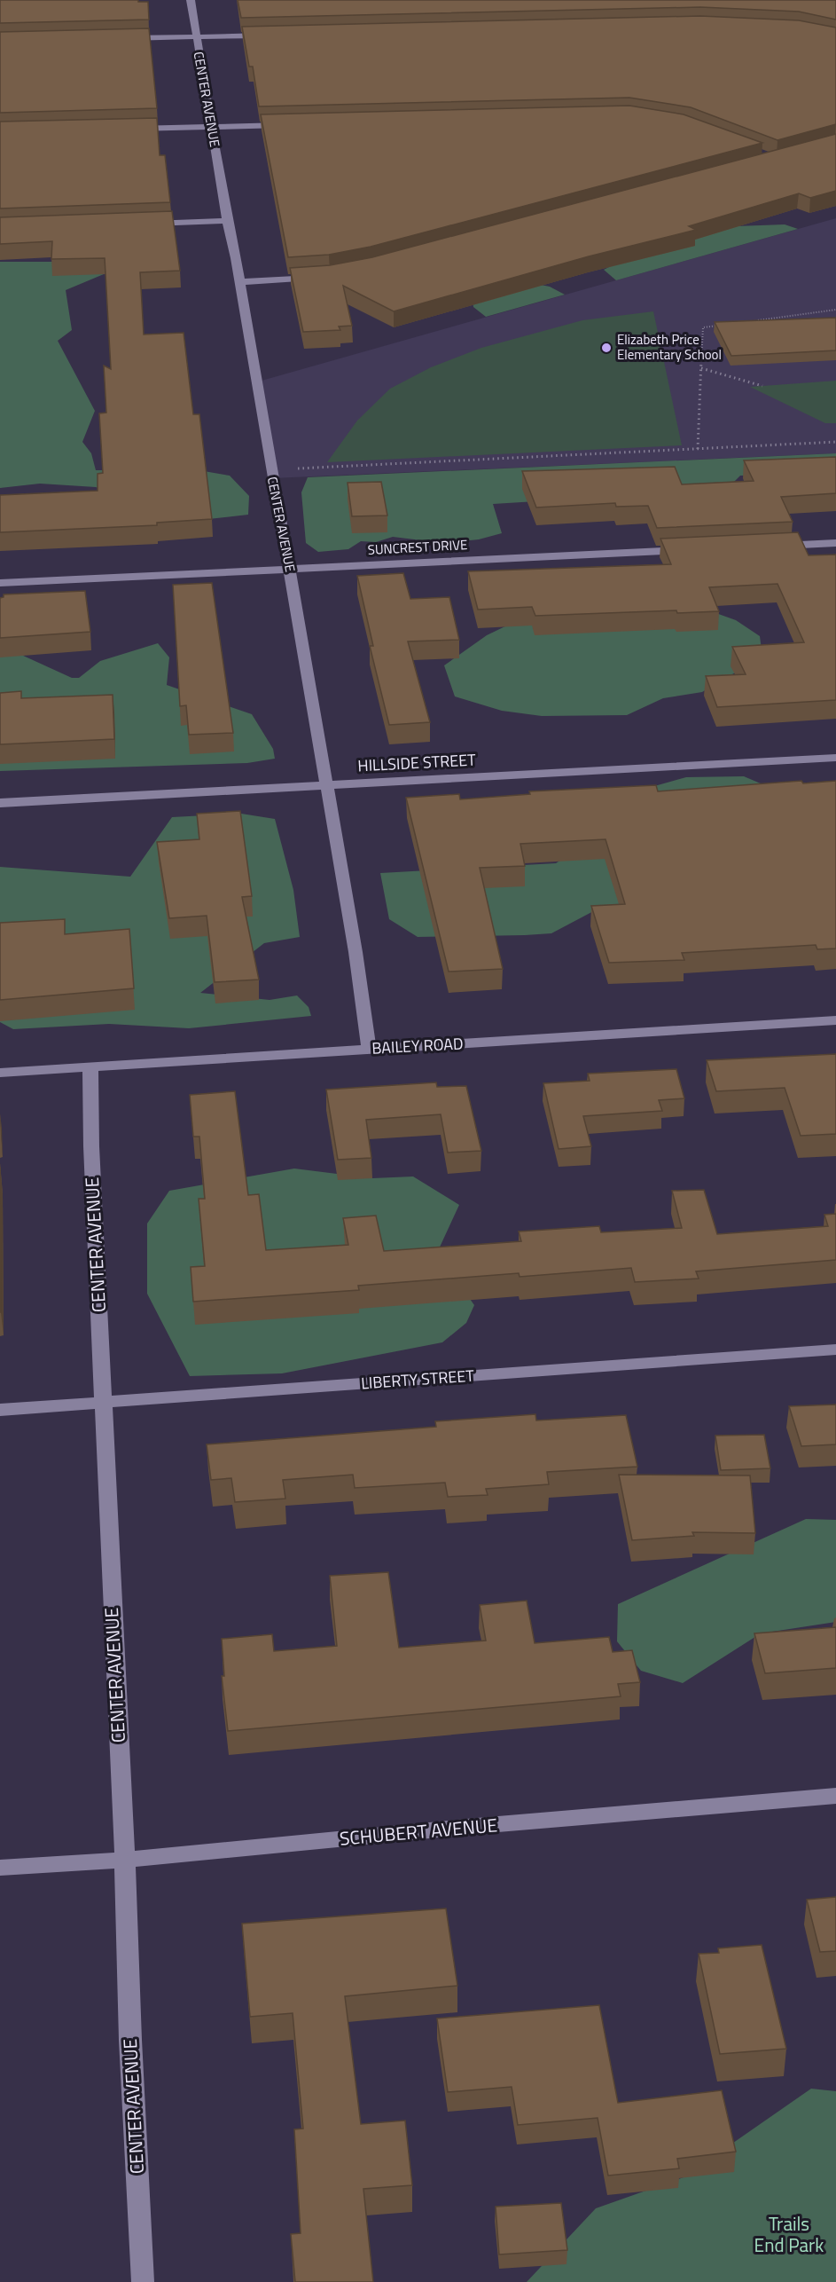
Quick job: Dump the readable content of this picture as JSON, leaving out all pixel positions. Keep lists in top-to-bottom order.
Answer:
{
  "streets": {
    "street": [
      "CENTER AVENUE",
      "SUNCREST DRIVE",
      "HILLSIDE STREET",
      "BAILEY ROAD",
      "LIBERTY STREET",
      "SCHUBERT AVENUE"
    ]
  },
  "crossings": [
    ["CENTER AVENUE", "SUNCREST DRIVE"],
    ["CENTER AVENUE", "HILLSIDE STREET"],
    ["CENTER AVENUE", "BAILEY ROAD"],
    ["CENTER AVENUE", "LIBERTY STREET"],
    ["CENTER AVENUE", "SCHUBERT AVENUE"]
  ],
  "parks": ["Trails End Park"],
  "places": ["Elizabeth Price Elementary School"]
}
